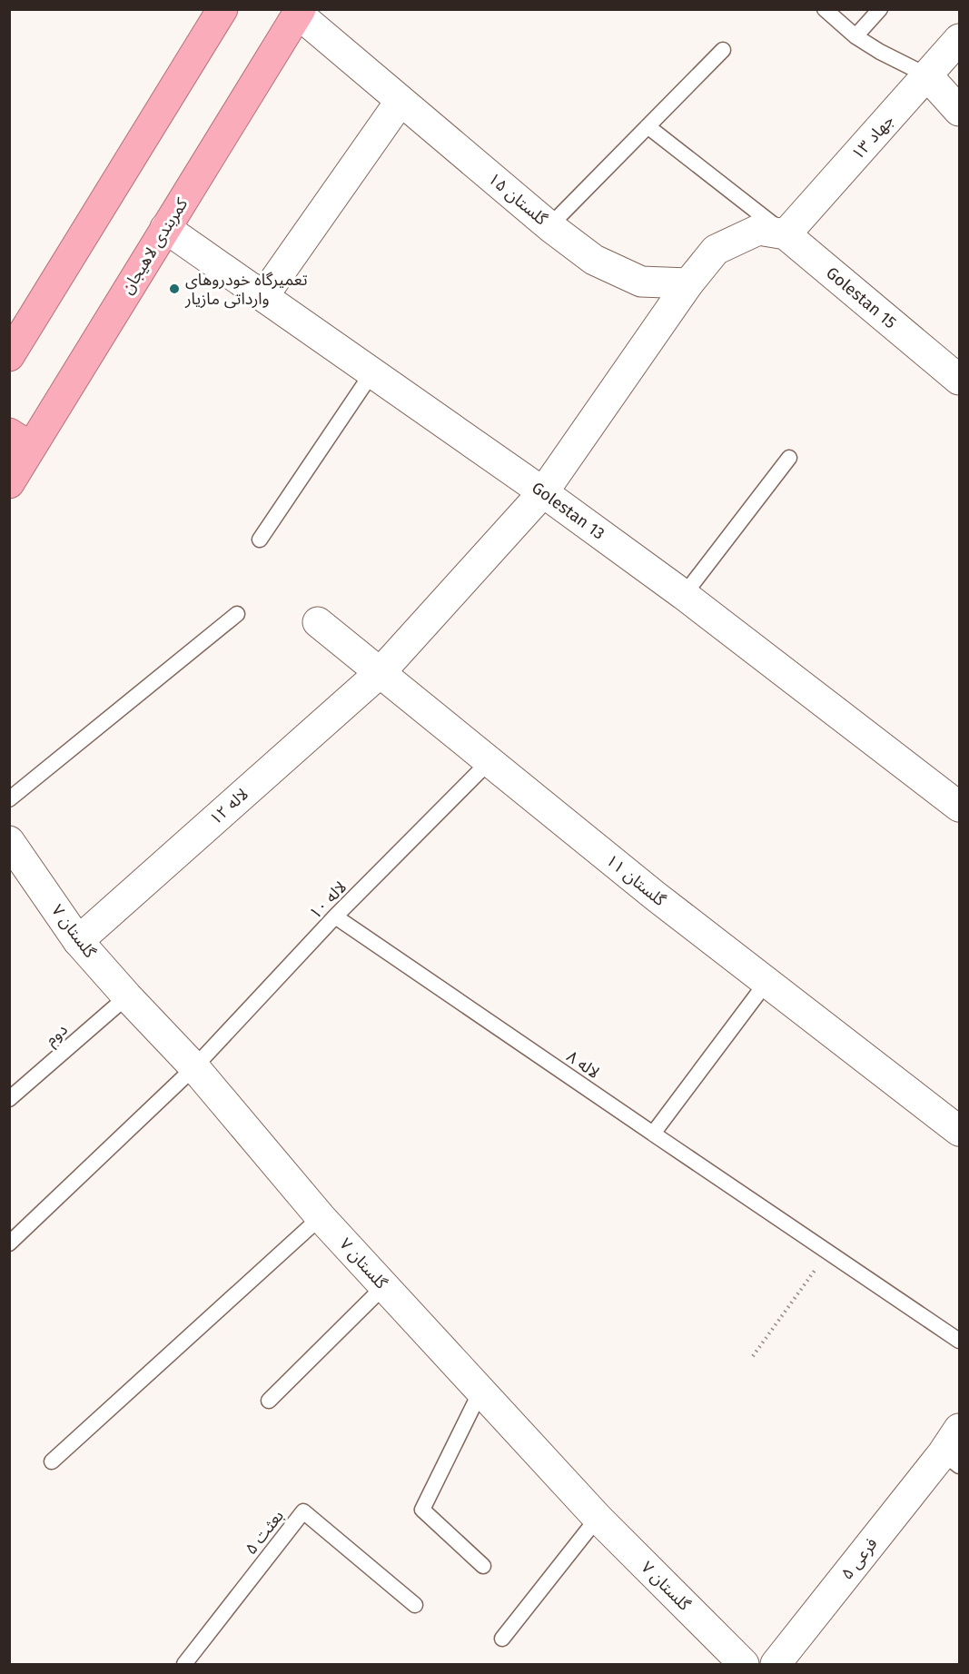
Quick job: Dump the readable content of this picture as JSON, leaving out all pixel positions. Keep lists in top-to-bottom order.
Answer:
{
  "streets": {
    "highway": ["کمربندی لاهیجان"],
    "street": [
      "جهاد ۱۳",
      "گلستان ۱۵",
      "Golestan 15",
      "Golestan 13",
      "لاله ۱۲",
      "گلستان ۱۱",
      "گلستان ۷",
      "فرعی ۵"
    ],
    "lane": [
      "لاله ۱۰",
      "دوم",
      "لاله ۸",
      "بعثت ۵"
    ]
  },
  "crossings": [
    ["جهاد ۱۳", "Golestan 15"],
    ["گلستان ۱۵", "کمربندی لاهیجان"],
    ["گلستان ۱۵", "لاله ۱۲"],
    ["کمربندی لاهیجان", "Golestan 13"],
    ["Golestan 13", "لاله ۱۲"],
    ["لاله ۱۲", "گلستان ۱۱"],
    ["لاله ۱۲", "گلستان ۷"],
    ["گلستان ۱۱", "لاله ۱۰"],
    ["لاله ۱۰", "گلستان ۷"],
    ["لاله ۱۰", "لاله ۸"],
    ["گلستان ۷", "دوم"]
  ],
  "places": ["تعمیرگاه خودروهای وارداتی مازیار"]
}
